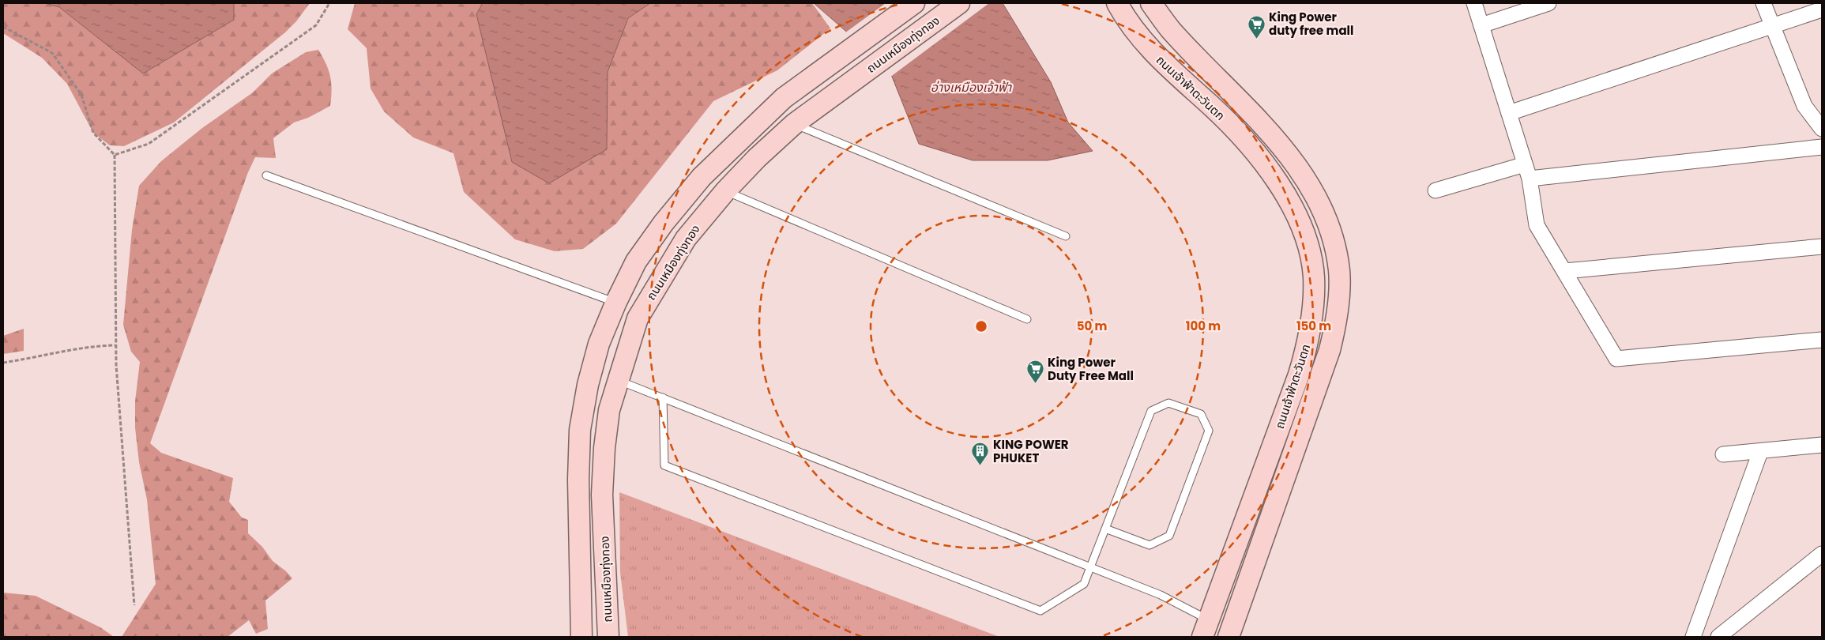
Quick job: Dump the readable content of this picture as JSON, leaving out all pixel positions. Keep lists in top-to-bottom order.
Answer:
{
  "streets": {
    "street": ["ถนนเหมืองทุ่งทอง", "ถนนเจ้าฟ้าตะวันตก"]
  },
  "water": ["อ่างเหมืองเจ้าฟ้า"],
  "places": {
    "supermarket": ["King Power duty free mall", "King Power Duty Free Mall"],
    "building": ["KING POWER PHUKET"]
  },
  "rings": ["50 m", "100 m", "150 m"]
}
